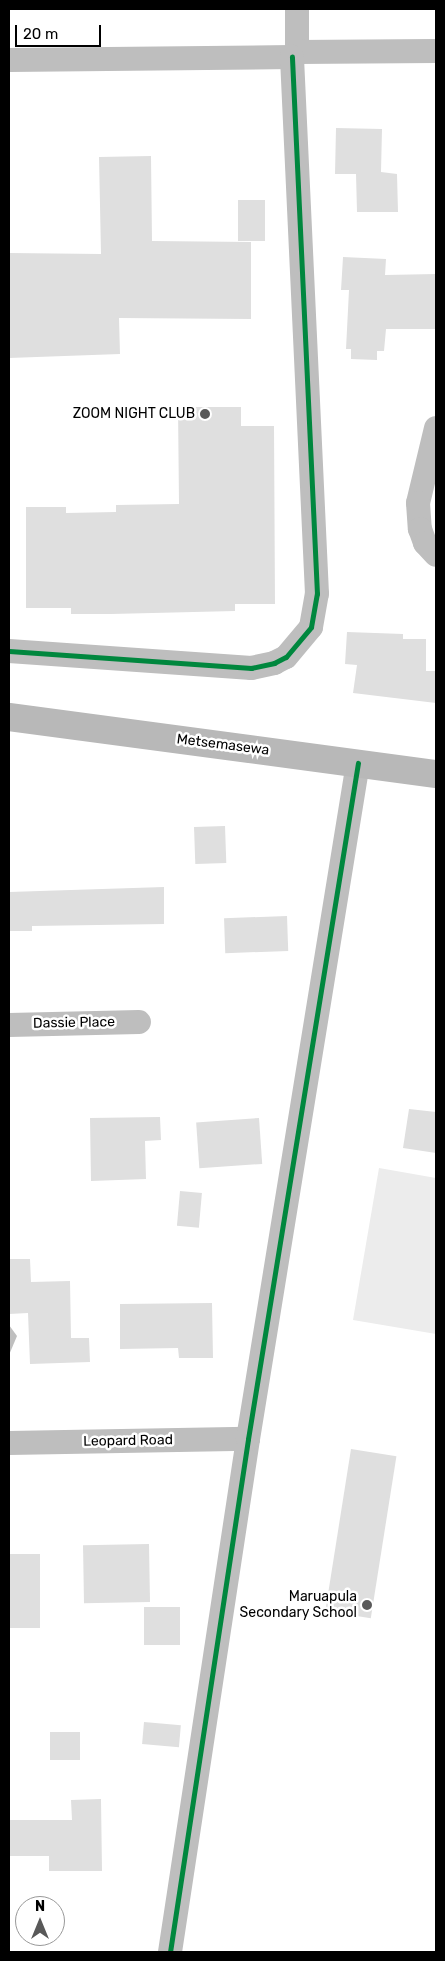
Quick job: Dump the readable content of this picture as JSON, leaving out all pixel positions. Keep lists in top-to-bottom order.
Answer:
{
  "streets": {
    "street": ["Metsemasewa", "Dassie Place", "Leopard Road"]
  },
  "places": ["ZOOM NIGHT CLUB", "Maruapula Secondary School"],
  "scale_bar": "20 m",
  "north": "top"
}
